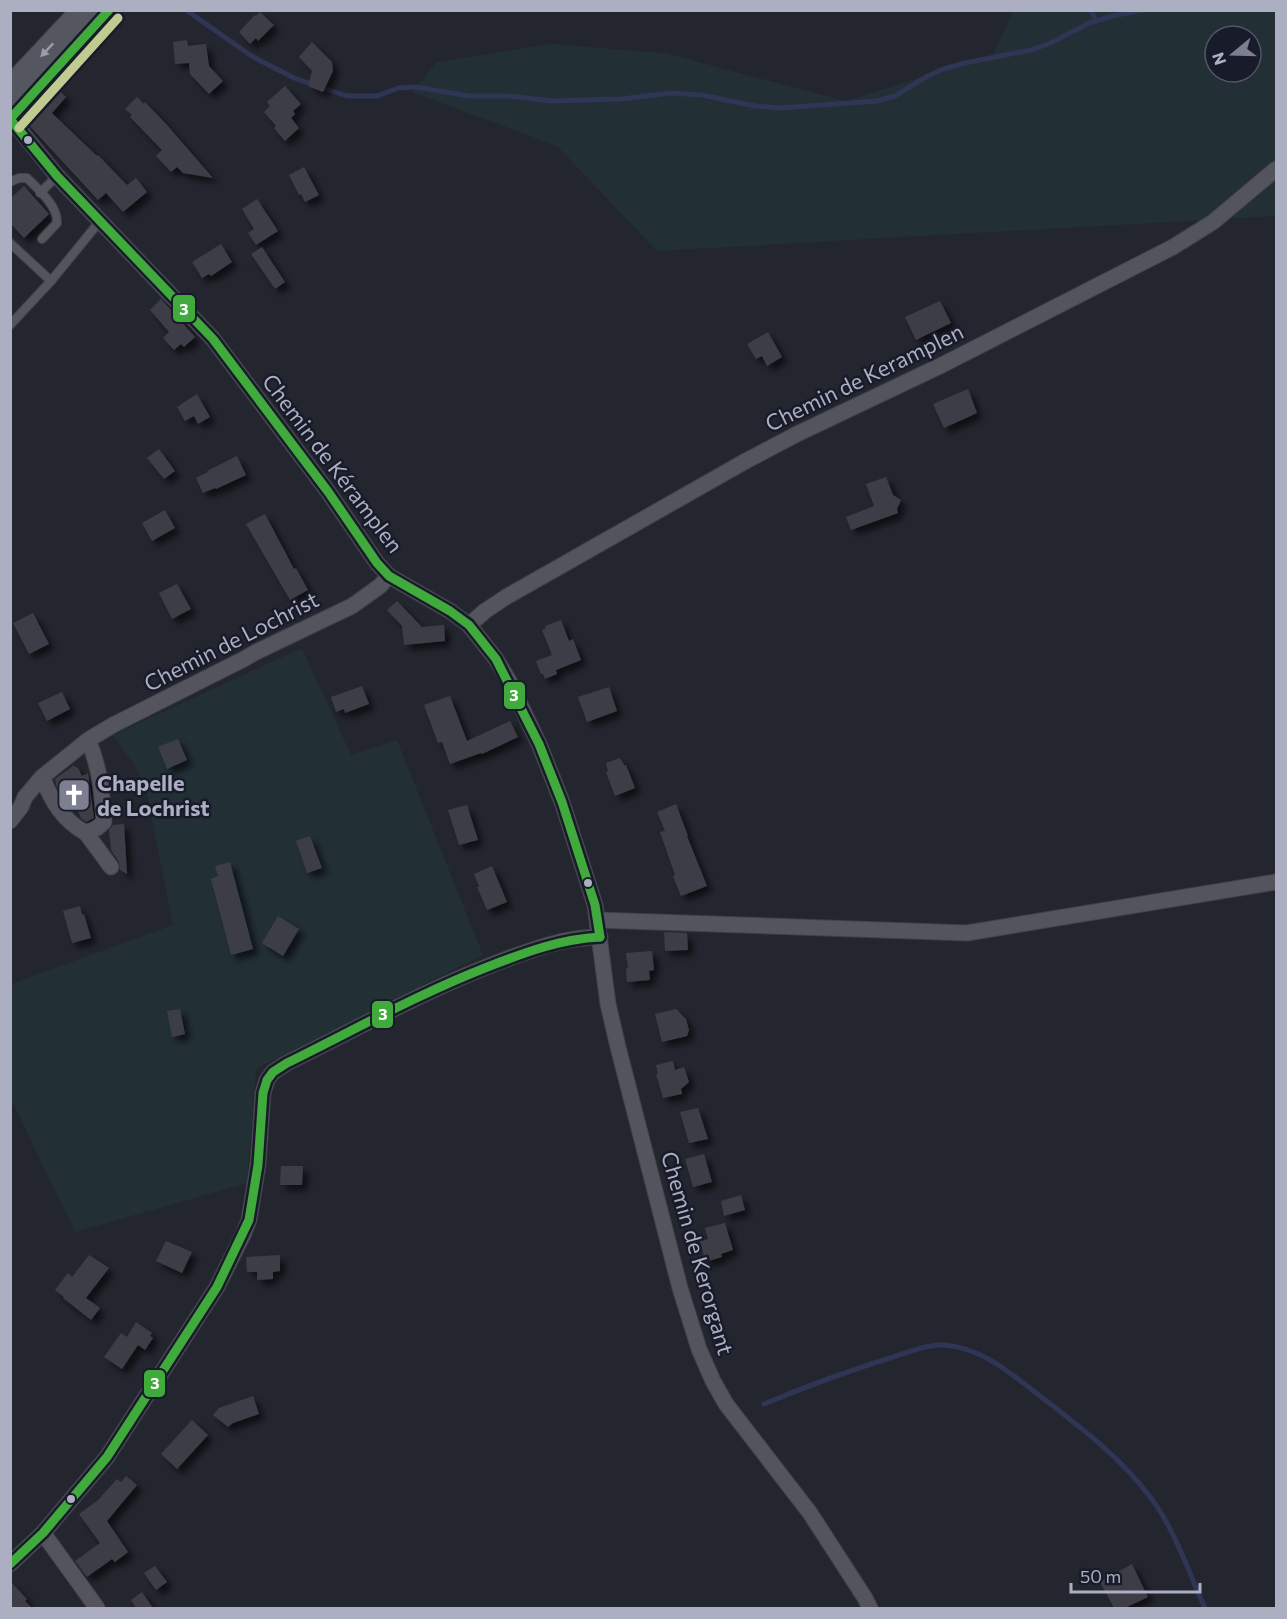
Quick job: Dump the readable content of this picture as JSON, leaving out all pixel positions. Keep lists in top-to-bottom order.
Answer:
{
  "streets": {
    "street": [
      "Chemin de Keramplen",
      "Chemin de Kéramplen",
      "Chemin de Lochrist",
      "Chemin de Kerorgant"
    ]
  },
  "crossings": [
    ["Chemin de Keramplen", "Chemin de Kéramplen"],
    ["Chemin de Kéramplen", "Chemin de Lochrist"]
  ],
  "places": {
    "church": ["Chapelle de Lochrist"]
  },
  "lines": ["transit line 3"],
  "scale_bar": "50 m",
  "north": "left"
}
